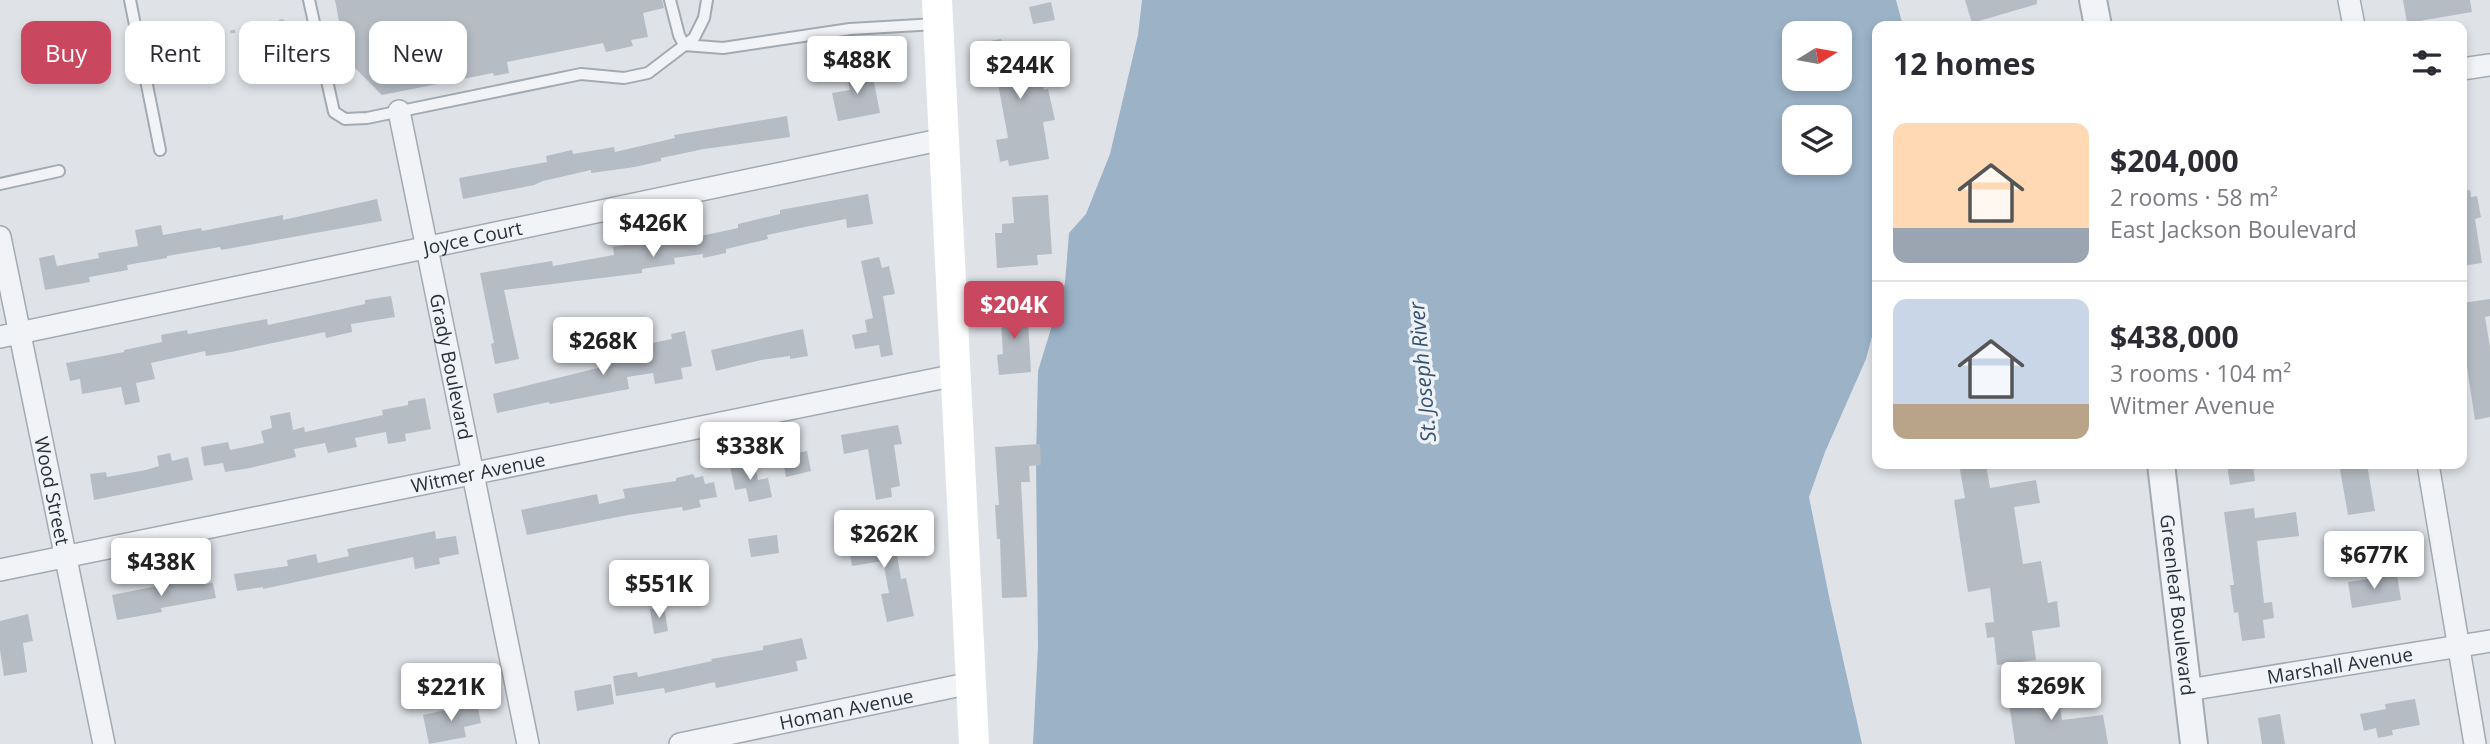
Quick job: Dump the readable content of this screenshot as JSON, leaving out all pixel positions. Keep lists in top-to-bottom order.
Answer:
{
  "streets": {
    "street": [
      "Joyce Court",
      "Grady Boulevard",
      "Witmer Avenue",
      "Wood Street",
      "Greenleaf Boulevard",
      "Marshall Avenue",
      "Homan Avenue"
    ]
  },
  "crossings": [
    ["Joyce Court", "Grady Boulevard"],
    ["Joyce Court", "Wood Street"],
    ["Grady Boulevard", "Witmer Avenue"],
    ["Witmer Avenue", "Wood Street"],
    ["Greenleaf Boulevard", "Marshall Avenue"]
  ],
  "water": ["St. Joseph River"],
  "north": "right",
  "page": {
    "chip": [
      "Buy",
      "Rent",
      "Filters",
      "New"
    ],
    "heading": "12 homes",
    "price": [
      "$488K",
      "$244K",
      "$426K",
      "$204K",
      "$268K",
      "$338K",
      "$262K",
      "$677K",
      "$438K",
      "$551K",
      "$269K",
      "$221K"
    ],
    "list": [
      {
        "name": "$204,000",
        "note": "2 rooms · 58 m² · East Jackson Boulevard"
      },
      {
        "name": "$438,000",
        "note": "3 rooms · 104 m² · Witmer Avenue"
      }
    ]
  }
}
